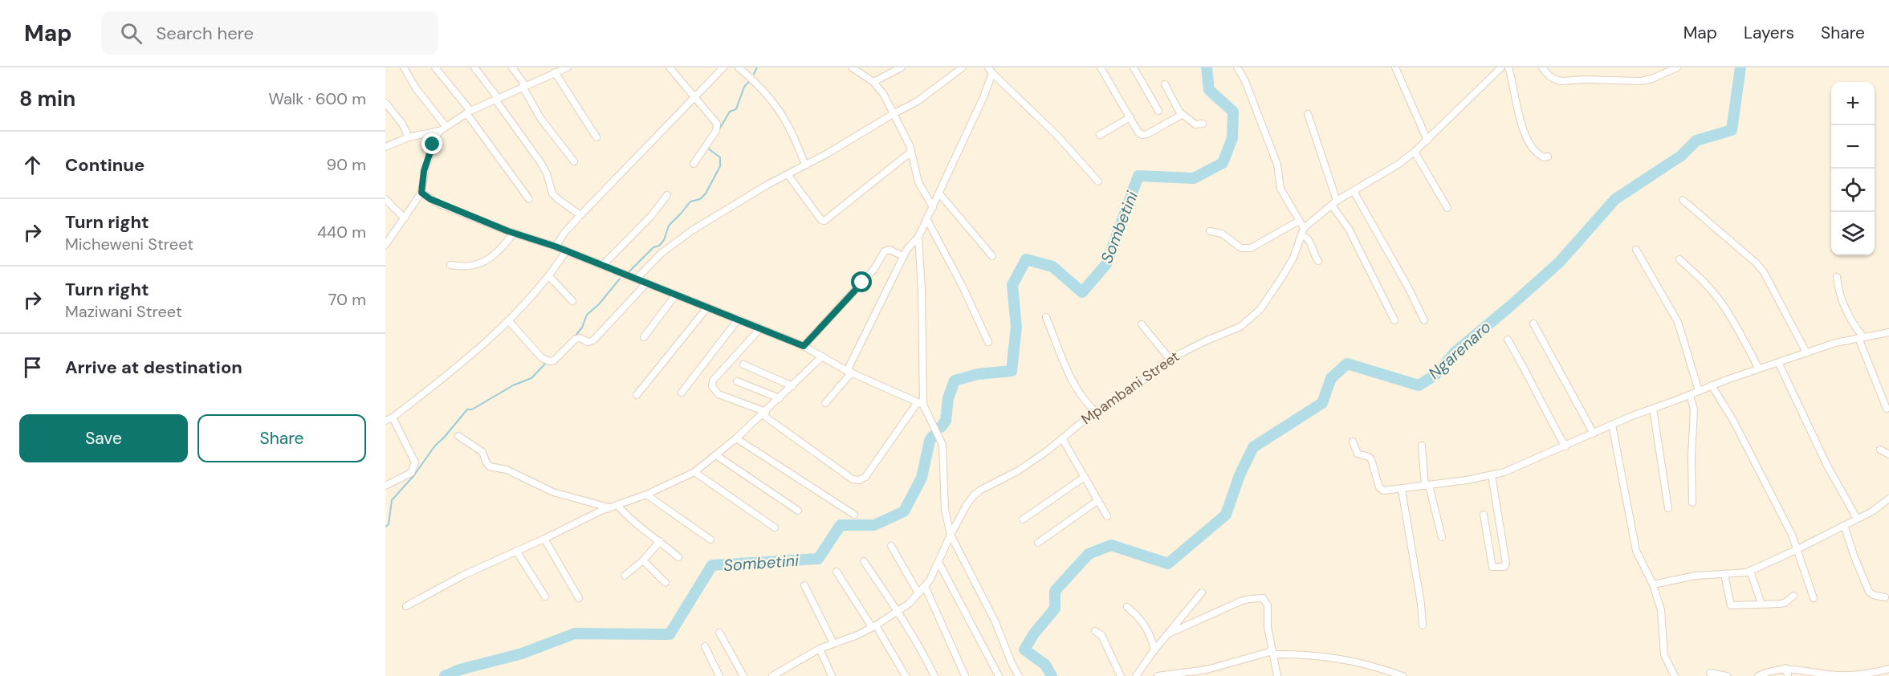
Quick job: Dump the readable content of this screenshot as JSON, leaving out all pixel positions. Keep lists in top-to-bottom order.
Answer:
{
  "streets": {
    "street": ["Mpambani Street"]
  },
  "water": ["Sombetini", "Ngarenaro"],
  "page": {
    "header": "Map",
    "search": "Search here",
    "nav": ["Map", "Layers", "Share"],
    "heading": ["8 min", "Walk · 600 m"],
    "map_buttons": ["+", "−"],
    "list": [
      ["Continue", "90 m"],
      ["Turn right", "Micheweni Street", "440 m"],
      ["Turn right", "Maziwani Street", "70 m"],
      "Arrive at destination"
    ],
    "buttons": ["Save", "Share"]
  }
}
